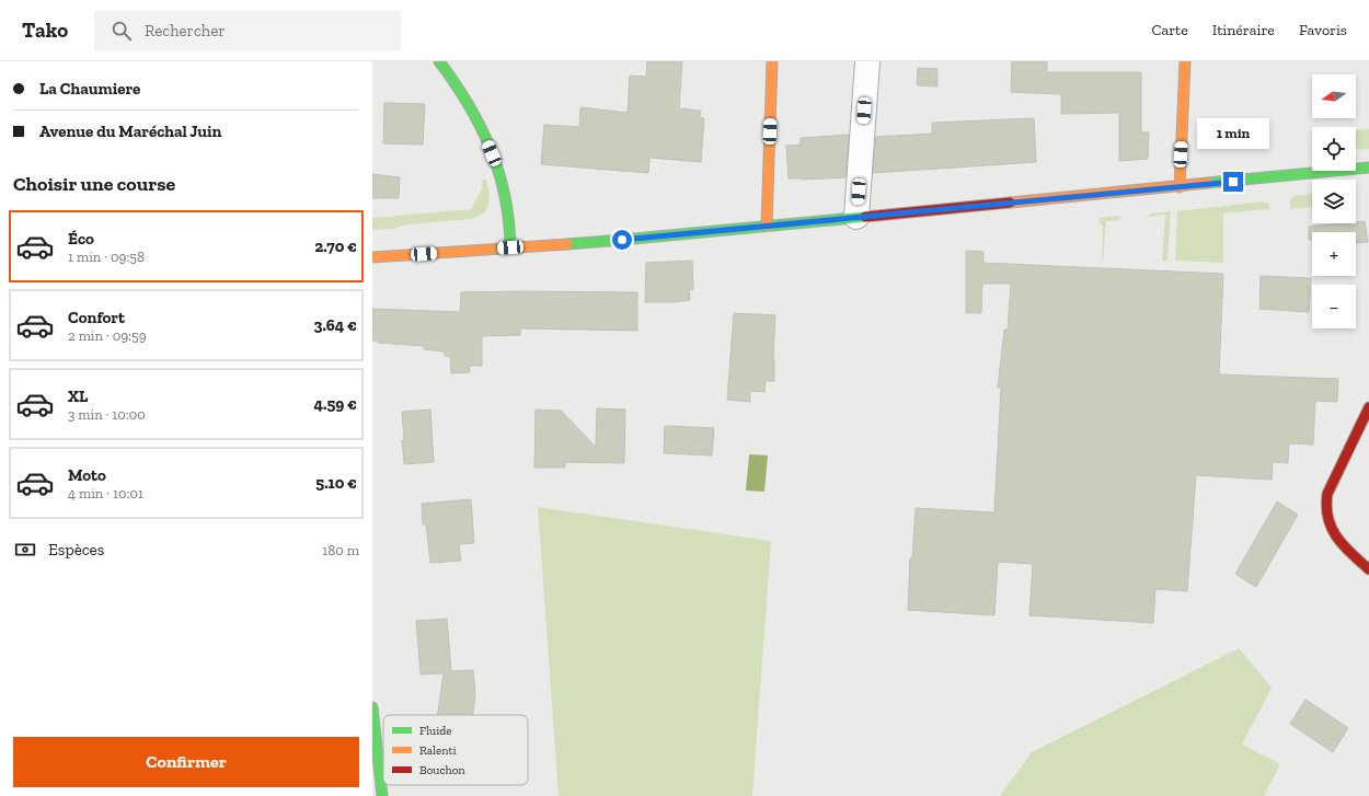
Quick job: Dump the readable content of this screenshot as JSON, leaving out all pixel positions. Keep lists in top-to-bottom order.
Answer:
{
  "legend": ["Fluide", "Ralenti", "Bouchon"],
  "north": "left",
  "page": {
    "header": "Tako",
    "search": "Rechercher",
    "nav": ["Carte", "Itinéraire", "Favoris"],
    "banner": ["La Chaumiere", "Avenue du Maréchal Juin"],
    "map_buttons": ["+", "−"],
    "bubble": "1 min",
    "heading": "Choisir une course",
    "list": [
      {
        "name": "Éco",
        "note": "1 min · 09:58",
        "value": "2.70 €"
      },
      {
        "name": "Confort",
        "note": "2 min · 09:59",
        "value": "3.64 €"
      },
      {
        "name": "XL",
        "note": "3 min · 10:00",
        "value": "4.59 €"
      },
      {
        "name": "Moto",
        "note": "4 min · 10:01",
        "value": "5.10 €"
      }
    ],
    "pay": ["Espèces", "180 m"],
    "buttons": "Confirmer"
  }
}
